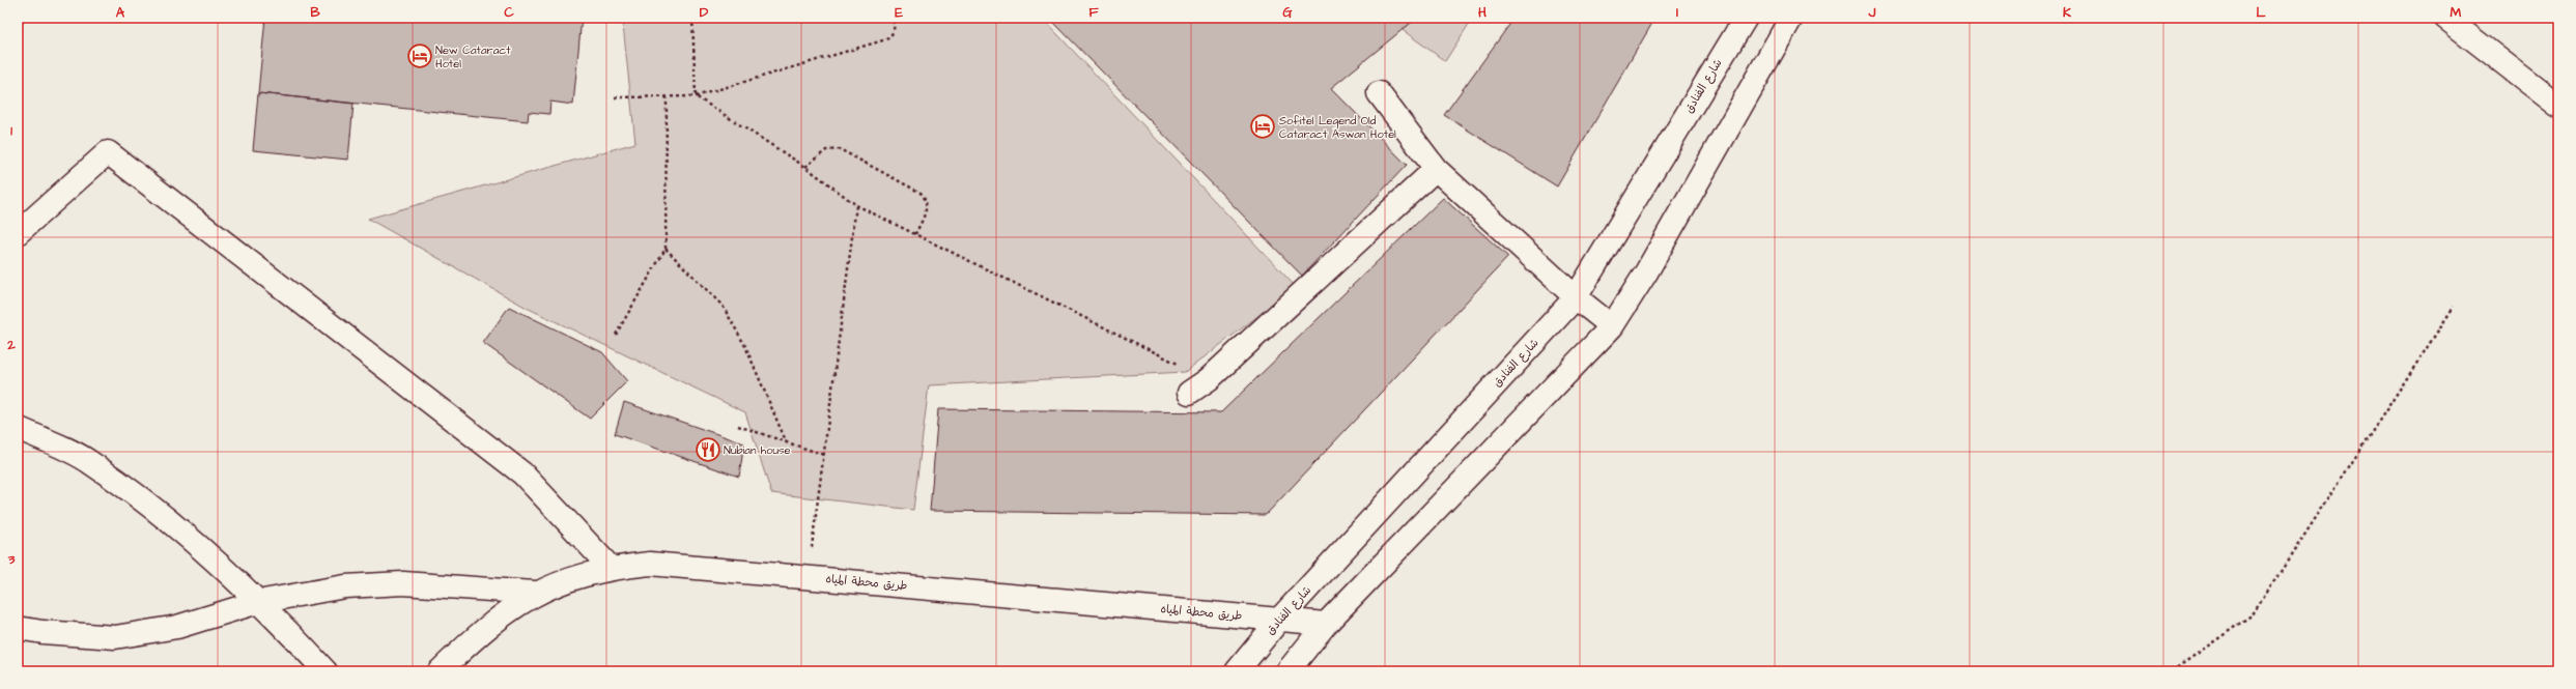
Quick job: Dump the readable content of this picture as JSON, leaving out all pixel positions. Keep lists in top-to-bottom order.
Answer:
{
  "streets": {
    "street": ["شارع الفنادق", "طريق محطة المياه"]
  },
  "crossings": [
    ["شارع الفنادق", "طريق محطة المياه"]
  ],
  "places": {
    "hotel": ["New Cataract Hotel", "Sofitel Legend Old Cataract Aswan Hotel"],
    "restaurant": ["Nubian house"]
  },
  "grid": {
    "columns": [
      "A",
      "B",
      "C",
      "D",
      "E",
      "F",
      "G",
      "H",
      "I",
      "J",
      "K",
      "L",
      "M"
    ],
    "rows": ["1", "2", "3"]
  }
}
